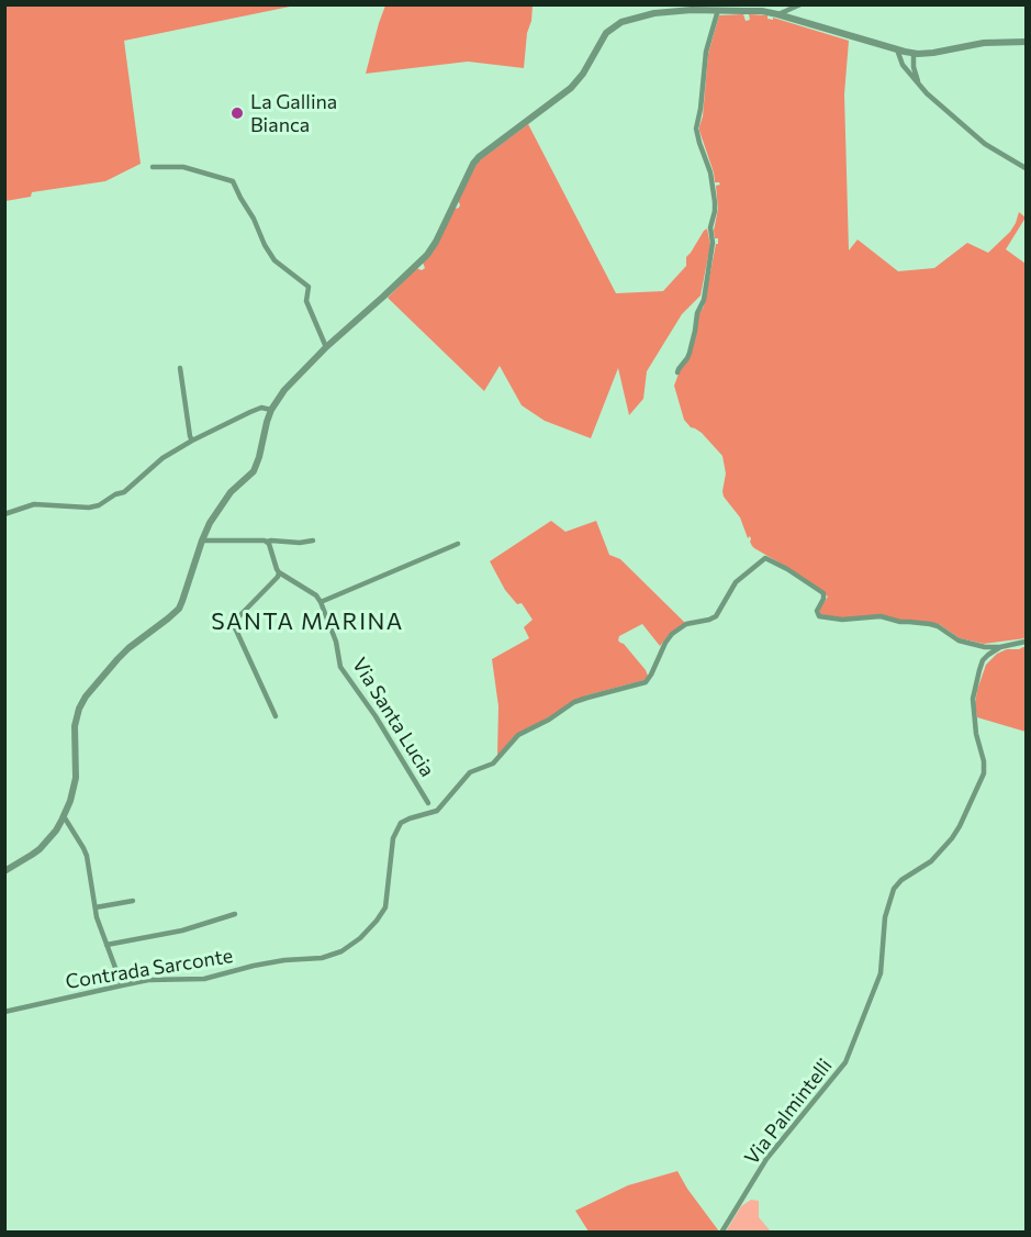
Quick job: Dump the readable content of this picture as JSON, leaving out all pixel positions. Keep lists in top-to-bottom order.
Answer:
{
  "streets": {
    "street": ["Via Santa Lucia", "Contrada Sarconte", "Via Palmintelli"]
  },
  "crossings": [
    ["Contrada Sarconte", "Via Palmintelli"]
  ],
  "districts": ["SANTA MARINA"],
  "places": ["La Gallina Bianca"]
}
